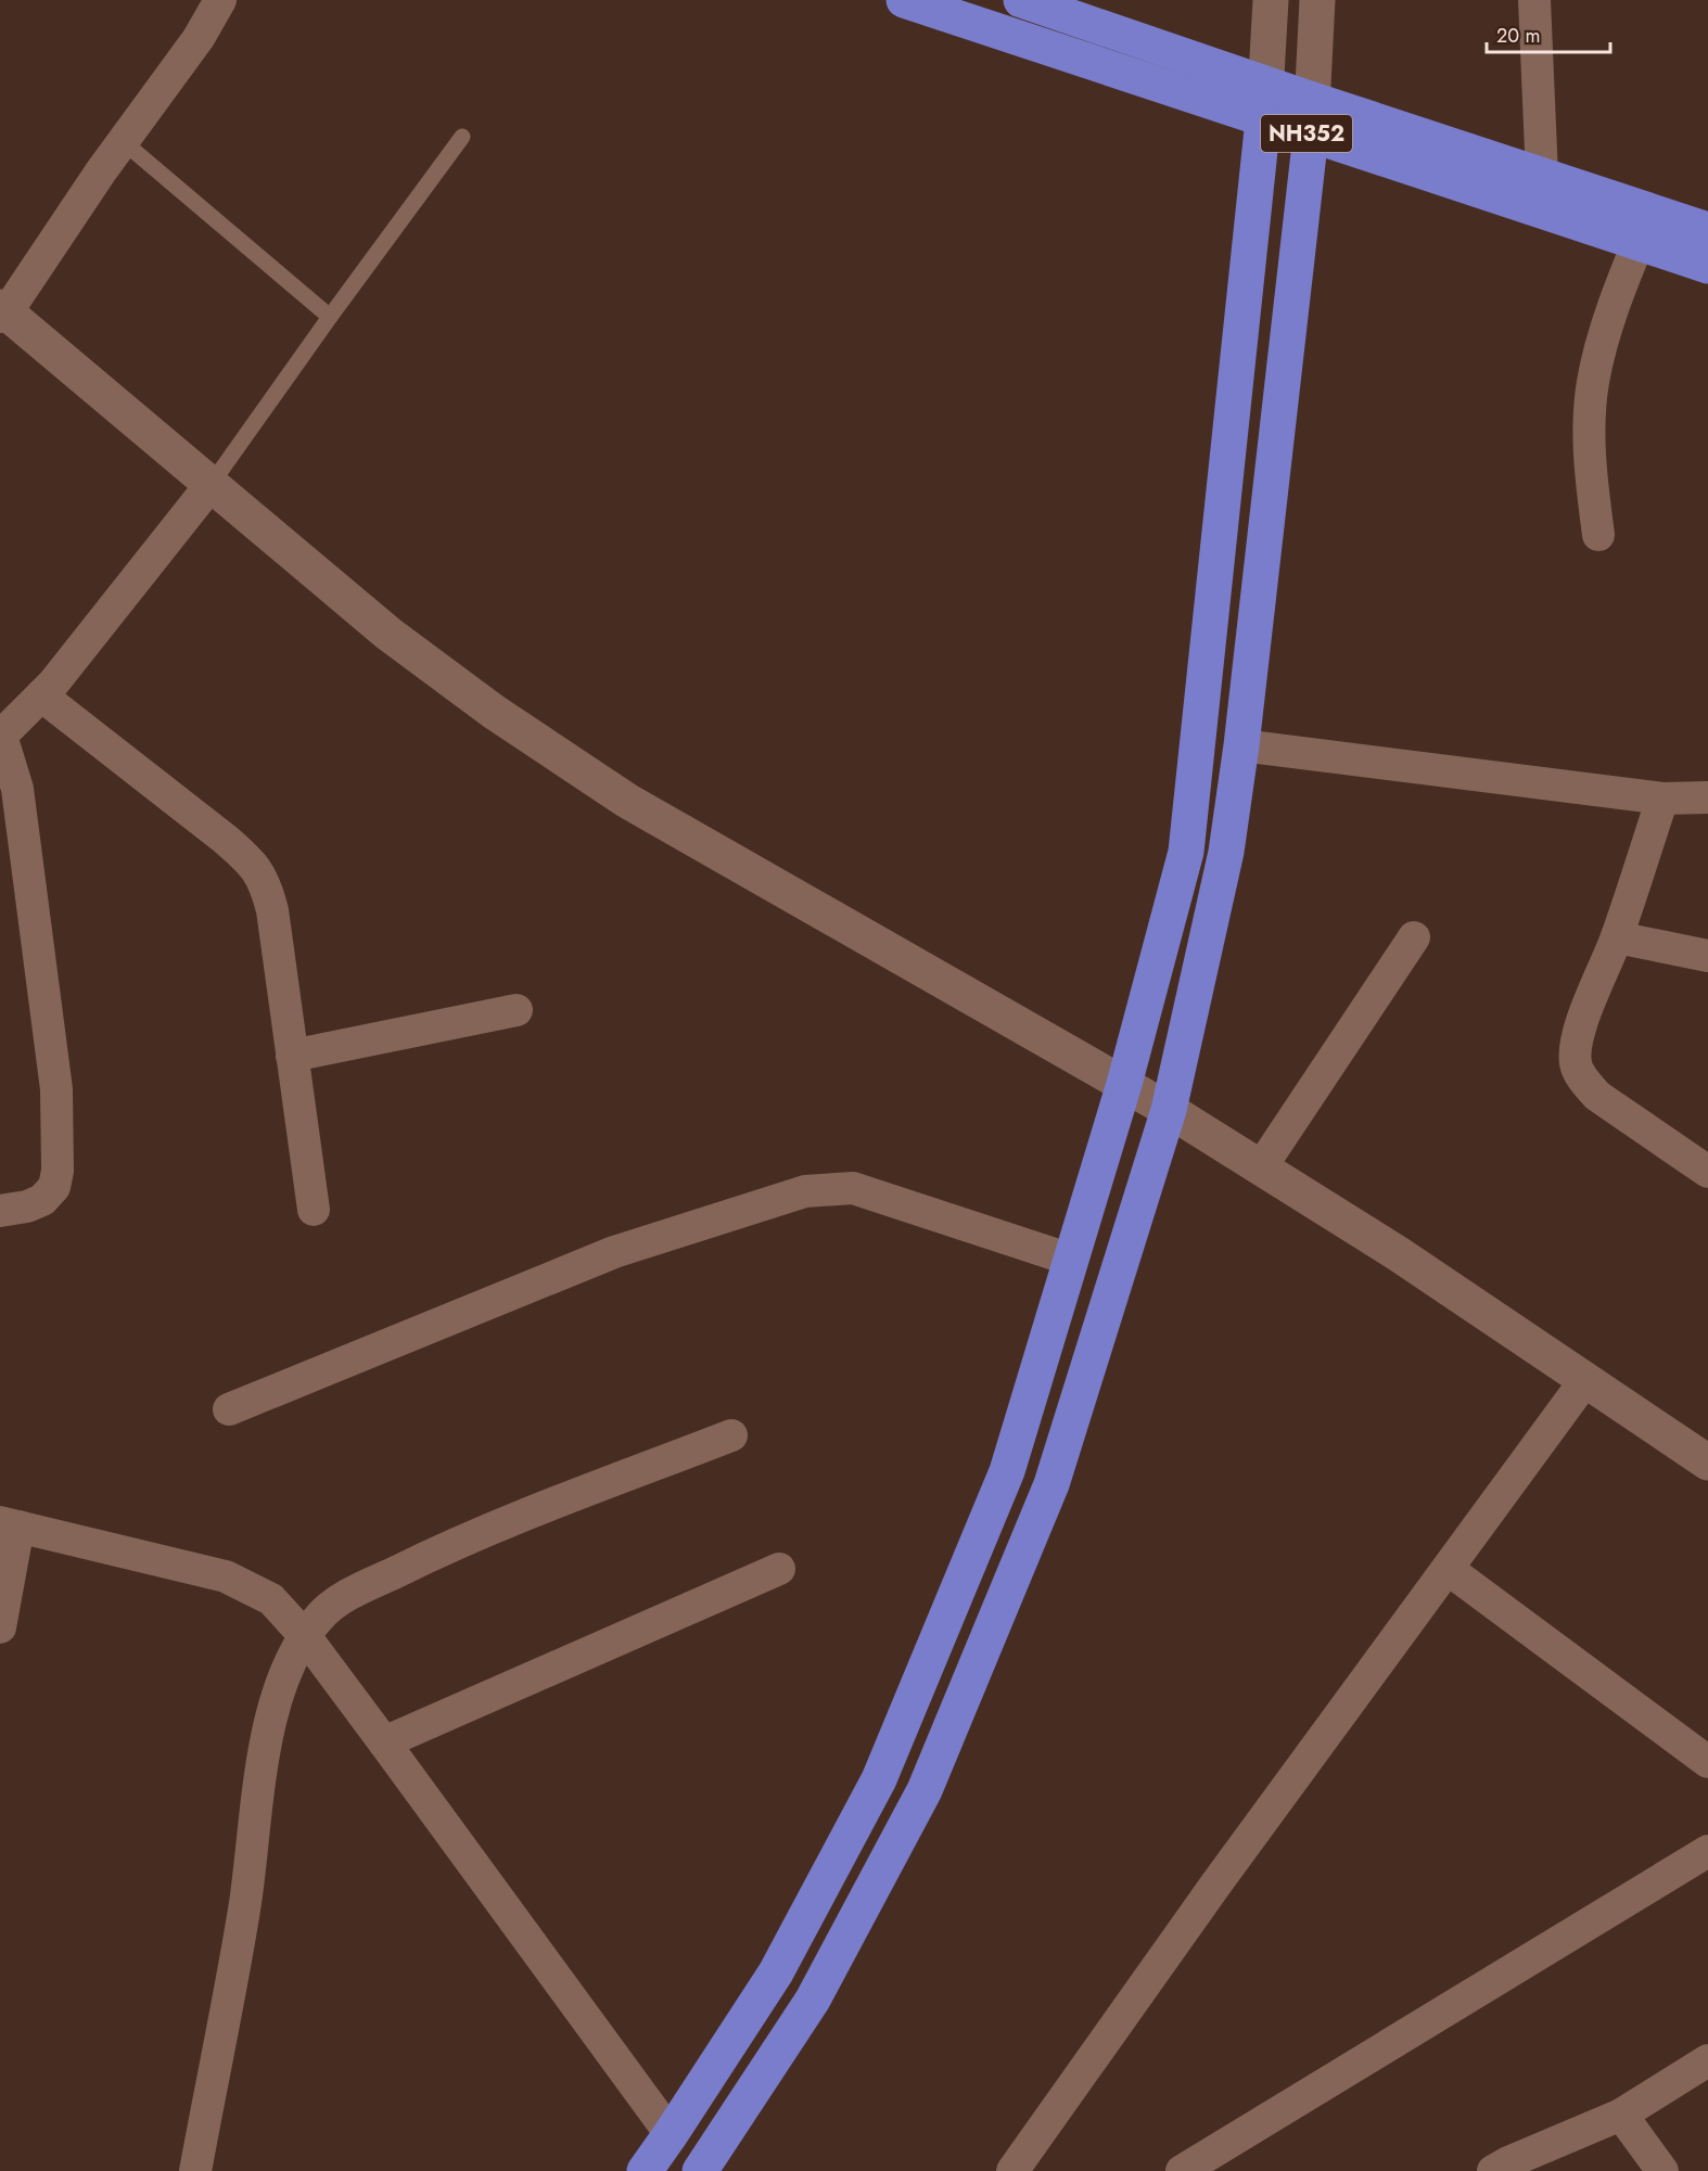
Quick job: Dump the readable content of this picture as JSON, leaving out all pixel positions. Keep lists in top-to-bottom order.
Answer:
{
  "streets": {
    "highway": ["NH352"]
  },
  "scale_bar": "20 m"
}
